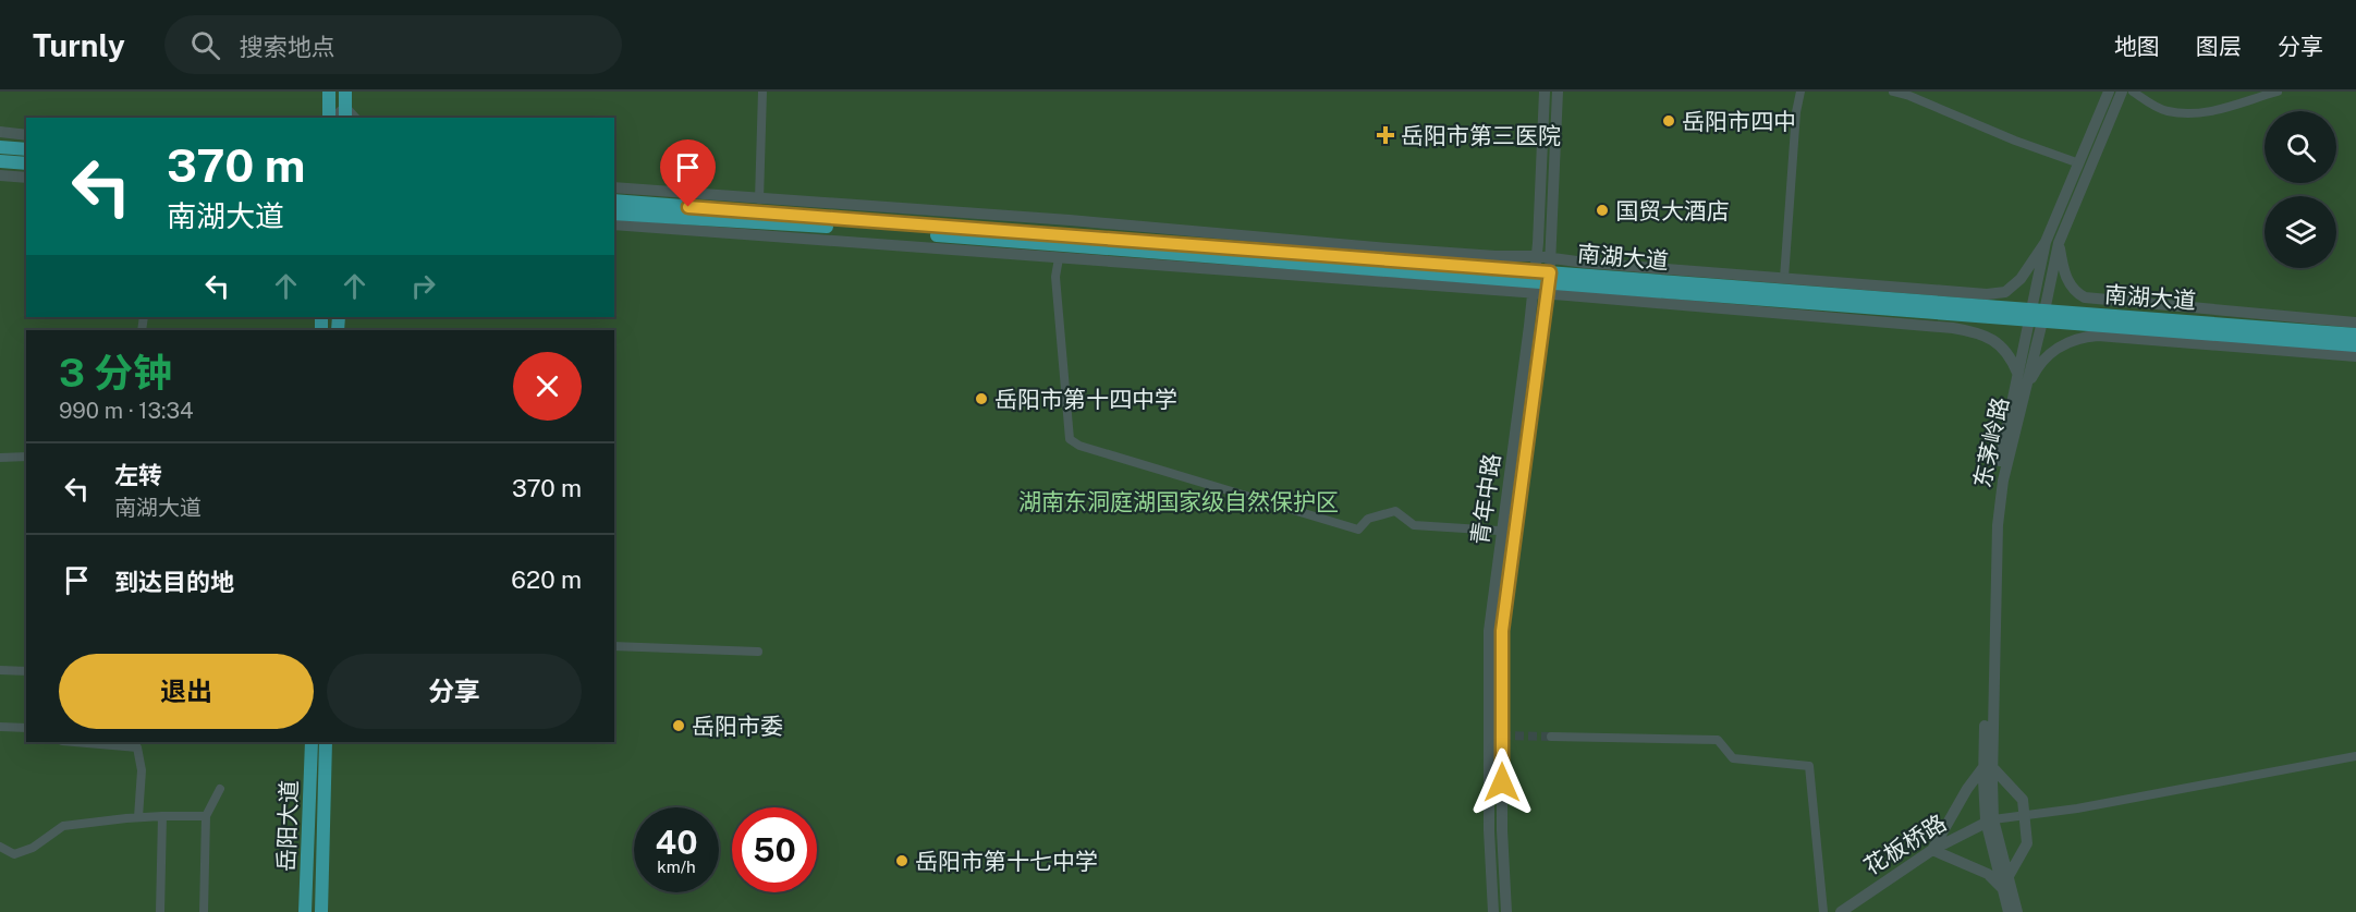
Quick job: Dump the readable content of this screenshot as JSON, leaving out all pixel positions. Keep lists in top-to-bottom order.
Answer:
{
  "streets": {
    "main road": [
      "南湖大道",
      "东茅岭路",
      "青年中路",
      "岳阳大道",
      "花板桥路"
    ]
  },
  "crossings": [
    ["南湖大道", "东茅岭路"],
    ["南湖大道", "青年中路"],
    ["东茅岭路", "花板桥路"]
  ],
  "parks": ["湖南东洞庭湖国家级自然保护区"],
  "places": {
    "other": [
      "岳阳市四中",
      "国贸大酒店",
      "岳阳市第十四中学",
      "岳阳市委",
      "岳阳市第十七中学"
    ],
    "health": ["岳阳市第三医院"]
  },
  "page": {
    "header": "Turnly",
    "search": "搜索地点",
    "nav": ["地图", "图层", "分享"],
    "turn": ["370 m", "南湖大道"],
    "heading": ["3 分钟", "990 m · 13:34"],
    "list": [
      {
        "name": "左转",
        "note": "南湖大道",
        "value": "370 m"
      },
      {
        "name": "到达目的地",
        "value": "620 m"
      }
    ],
    "buttons": ["退出", "分享"],
    "speed": "40 km/h",
    "limit": "50"
  }
}
